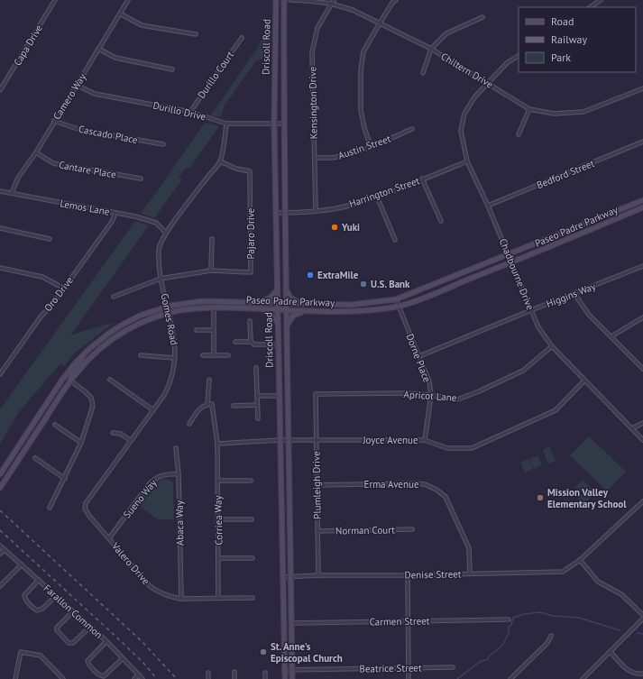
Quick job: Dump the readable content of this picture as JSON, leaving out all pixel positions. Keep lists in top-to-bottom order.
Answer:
{
  "streets": {
    "main road": ["Driscoll Road", "Paseo Padre Parkway"],
    "street": [
      "Capa Drive",
      "Chiltern Drive",
      "Durillo Court",
      "Camero Way",
      "Kensington Drive",
      "Durillo Drive",
      "Cascado Place",
      "Austin Street",
      "Cantare Place",
      "Bedford Street",
      "Harrington Street",
      "Lemos Lane",
      "Pajaro Drive",
      "Chadbourne Drive",
      "Oro Drive",
      "Higgins Way",
      "Gomes Road",
      "Dorne Place",
      "Apricot Lane",
      "Joyce Avenue",
      "Erma Avenue",
      "Plumleigh Drive",
      "Sueno Way",
      "Corriea Way",
      "Abaca Way",
      "Norman Court",
      "Valero Drive",
      "Denise Street",
      "Farallon Common",
      "Carmen Street",
      "Beatrice Street"
    ]
  },
  "crossings": [
    ["Driscoll Road", "Durillo Drive"],
    ["Driscoll Road", "Harrington Street"],
    ["Driscoll Road", "Paseo Padre Parkway"],
    ["Driscoll Road", "Joyce Avenue"],
    ["Driscoll Road", "Denise Street"],
    ["Driscoll Road", "Carmen Street"],
    ["Driscoll Road", "Beatrice Street"],
    ["Chiltern Drive", "Kensington Drive"],
    ["Chiltern Drive", "Chadbourne Drive"],
    ["Durillo Court", "Durillo Drive"],
    ["Camero Way", "Durillo Drive"],
    ["Camero Way", "Cascado Place"],
    ["Camero Way", "Cantare Place"],
    ["Camero Way", "Lemos Lane"],
    ["Kensington Drive", "Austin Street"],
    ["Kensington Drive", "Harrington Street"],
    ["Durillo Drive", "Gomes Road"],
    ["Bedford Street", "Chadbourne Drive"],
    ["Harrington Street", "Chadbourne Drive"],
    ["Lemos Lane", "Oro Drive"],
    ["Lemos Lane", "Gomes Road"],
    ["Paseo Padre Parkway", "Chadbourne Drive"],
    ["Paseo Padre Parkway", "Gomes Road"],
    ["Paseo Padre Parkway", "Dorne Place"],
    ["Pajaro Drive", "Gomes Road"],
    ["Chadbourne Drive", "Higgins Way"],
    ["Chadbourne Drive", "Apricot Lane"],
    ["Chadbourne Drive", "Joyce Avenue"],
    ["Higgins Way", "Dorne Place"],
    ["Gomes Road", "Valero Drive"],
    ["Dorne Place", "Apricot Lane"],
    ["Dorne Place", "Joyce Avenue"],
    ["Apricot Lane", "Plumleigh Drive"],
    ["Joyce Avenue", "Plumleigh Drive"],
    ["Joyce Avenue", "Corriea Way"],
    ["Erma Avenue", "Plumleigh Drive"],
    ["Erma Avenue", "Denise Street"],
    ["Plumleigh Drive", "Norman Court"],
    ["Plumleigh Drive", "Denise Street"],
    ["Sueno Way", "Abaca Way"],
    ["Sueno Way", "Valero Drive"],
    ["Corriea Way", "Valero Drive"],
    ["Abaca Way", "Valero Drive"]
  ],
  "places": [
    "Yuki",
    "ExtraMile",
    "U.S. Bank",
    "Mission Valley Elementary School",
    "St. Anne's Episcopal Church"
  ],
  "legend": ["Road", "Railway", "Park"]
}
